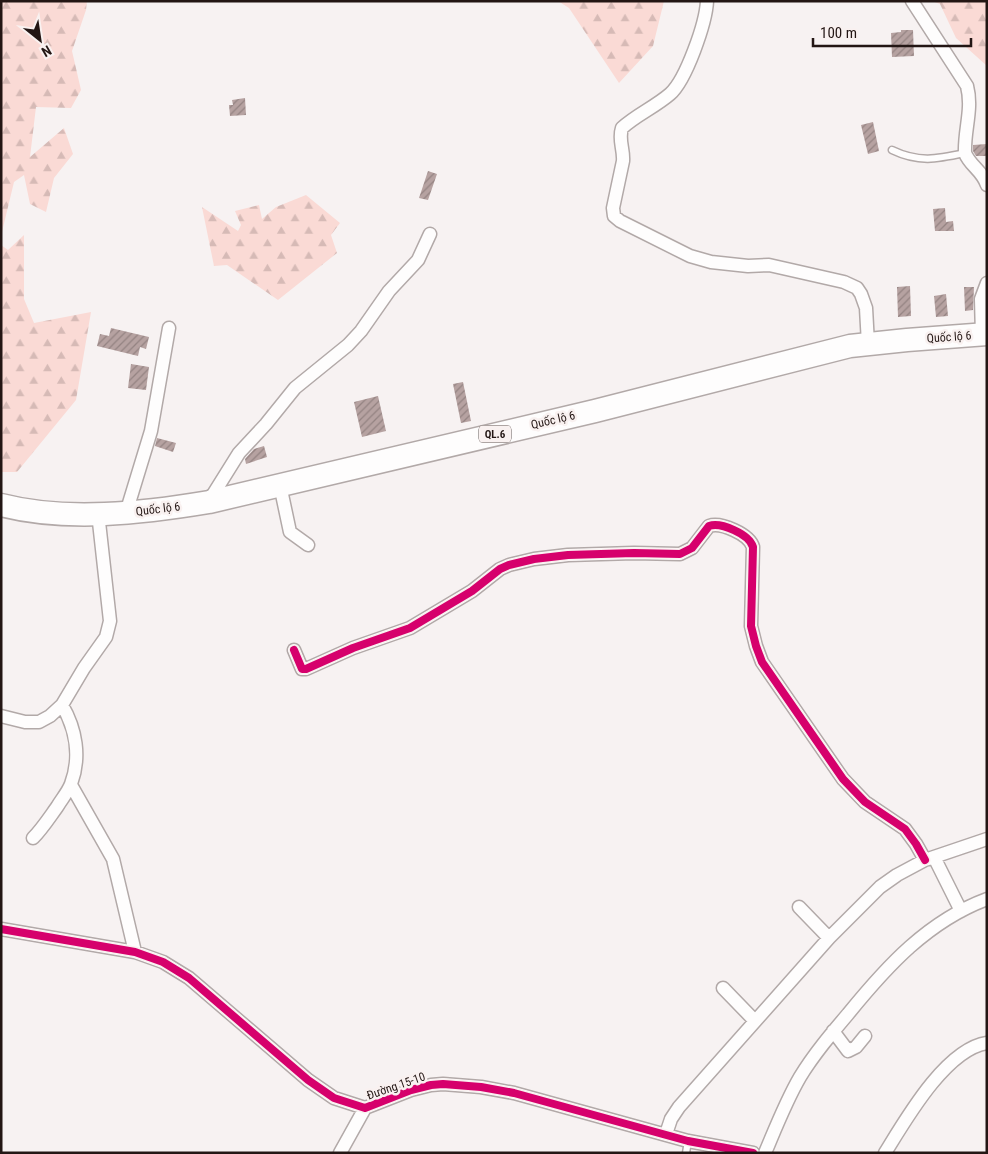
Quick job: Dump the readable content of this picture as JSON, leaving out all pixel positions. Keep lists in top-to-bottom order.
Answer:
{
  "streets": {
    "highway": ["Quốc lộ 6", "QL.6"],
    "street": ["Đường 15-10"]
  },
  "scale_bar": "100 m",
  "north": "bottom right"
}
